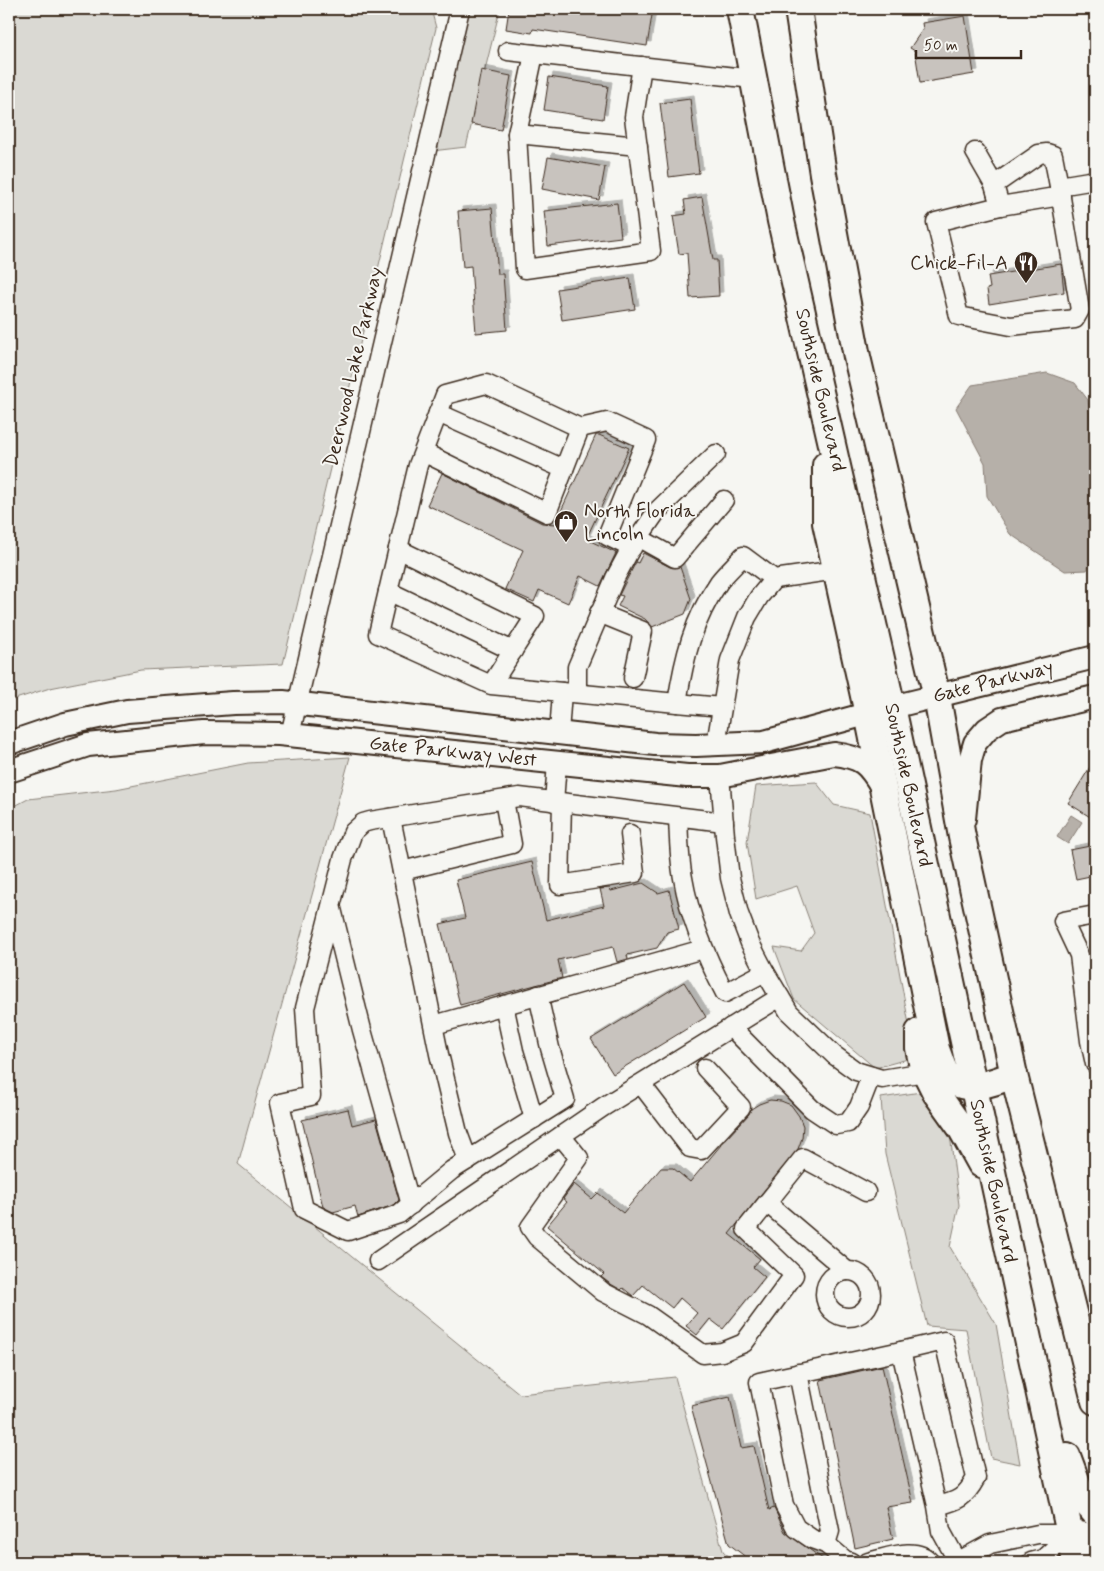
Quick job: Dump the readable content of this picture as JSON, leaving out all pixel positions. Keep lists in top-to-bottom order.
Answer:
{
  "streets": {
    "highway": ["Southside Boulevard"],
    "main road": ["Gate Parkway", "Gate Parkway West"],
    "street": ["Deerwood Lake Parkway"]
  },
  "crossings": [
    ["Deerwood Lake Parkway", "Gate Parkway West"],
    ["Southside Boulevard", "Gate Parkway"],
    ["Southside Boulevard", "Gate Parkway West"],
    ["Gate Parkway", "Gate Parkway West"]
  ],
  "places": {
    "restaurant": ["Chick-Fil-A"],
    "shop": ["North Florida Lincoln"]
  },
  "scale_bar": "50 m"
}
